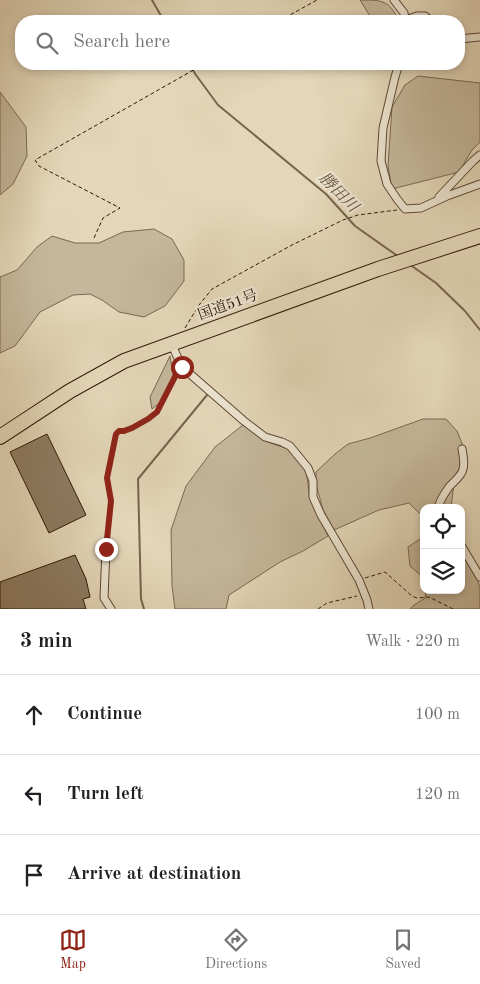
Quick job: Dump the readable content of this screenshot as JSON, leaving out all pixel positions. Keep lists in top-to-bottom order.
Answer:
{
  "streets": {
    "highway": ["国道51号"]
  },
  "water": ["勝田川"],
  "page": {
    "search": "Search here",
    "heading": ["3 min", "Walk · 220 m"],
    "list": [
      ["Continue", "100 m"],
      ["Turn left", "120 m"],
      "Arrive at destination"
    ],
    "nav": ["Map", "Directions", "Saved"]
  }
}
